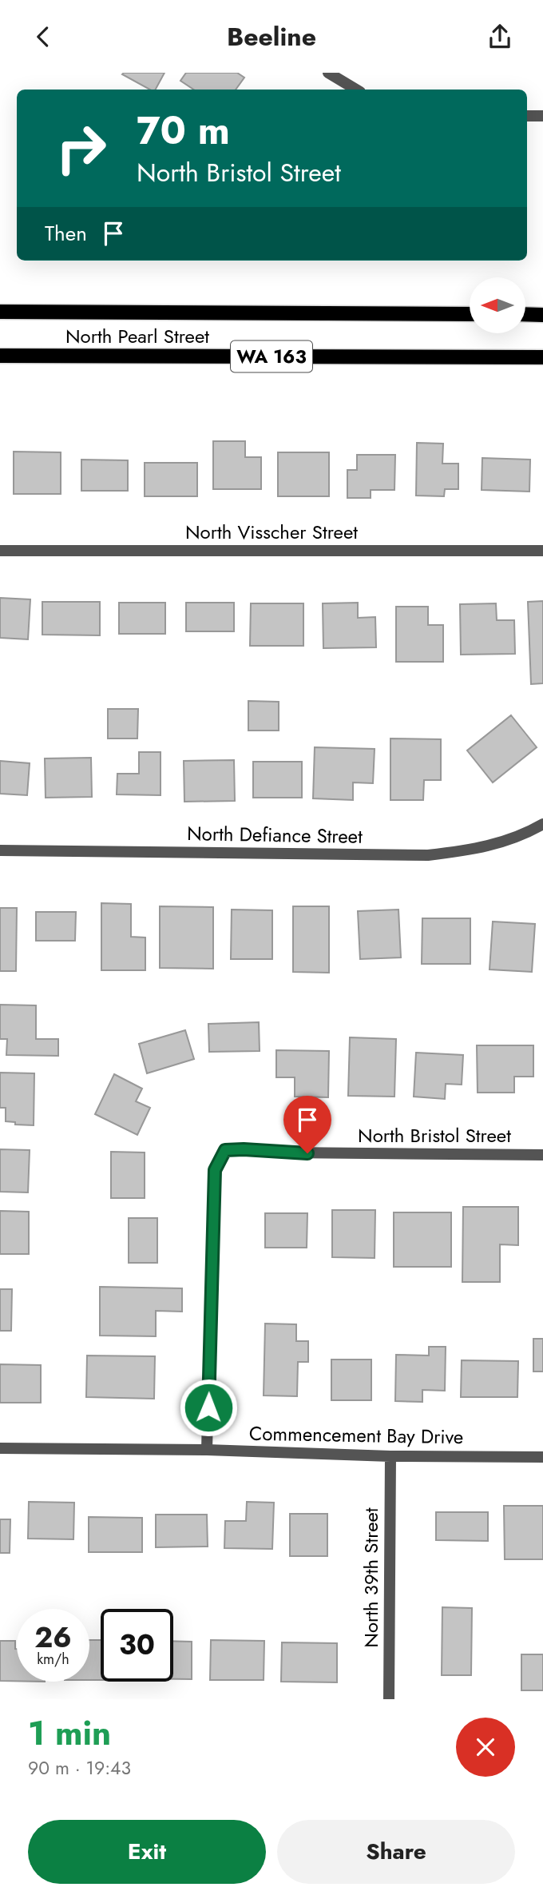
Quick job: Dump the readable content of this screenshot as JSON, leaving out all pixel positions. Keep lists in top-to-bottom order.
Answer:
{
  "streets": {
    "main road": ["North Pearl Street", "WA 163"],
    "street": [
      "North Visscher Street",
      "North Defiance Street",
      "North Bristol Street",
      "Commencement Bay Drive",
      "North 39th Street"
    ]
  },
  "crossings": [
    ["North Bristol Street", "Commencement Bay Drive"],
    ["Commencement Bay Drive", "North 39th Street"]
  ],
  "north": "left",
  "page": {
    "header": "Beeline",
    "turn": ["70 m", "North Bristol Street"],
    "then": "Then",
    "speed": "26 km/h",
    "limit": "30",
    "heading": ["1 min", "90 m · 19:43"],
    "buttons": ["Exit", "Share"]
  }
}
